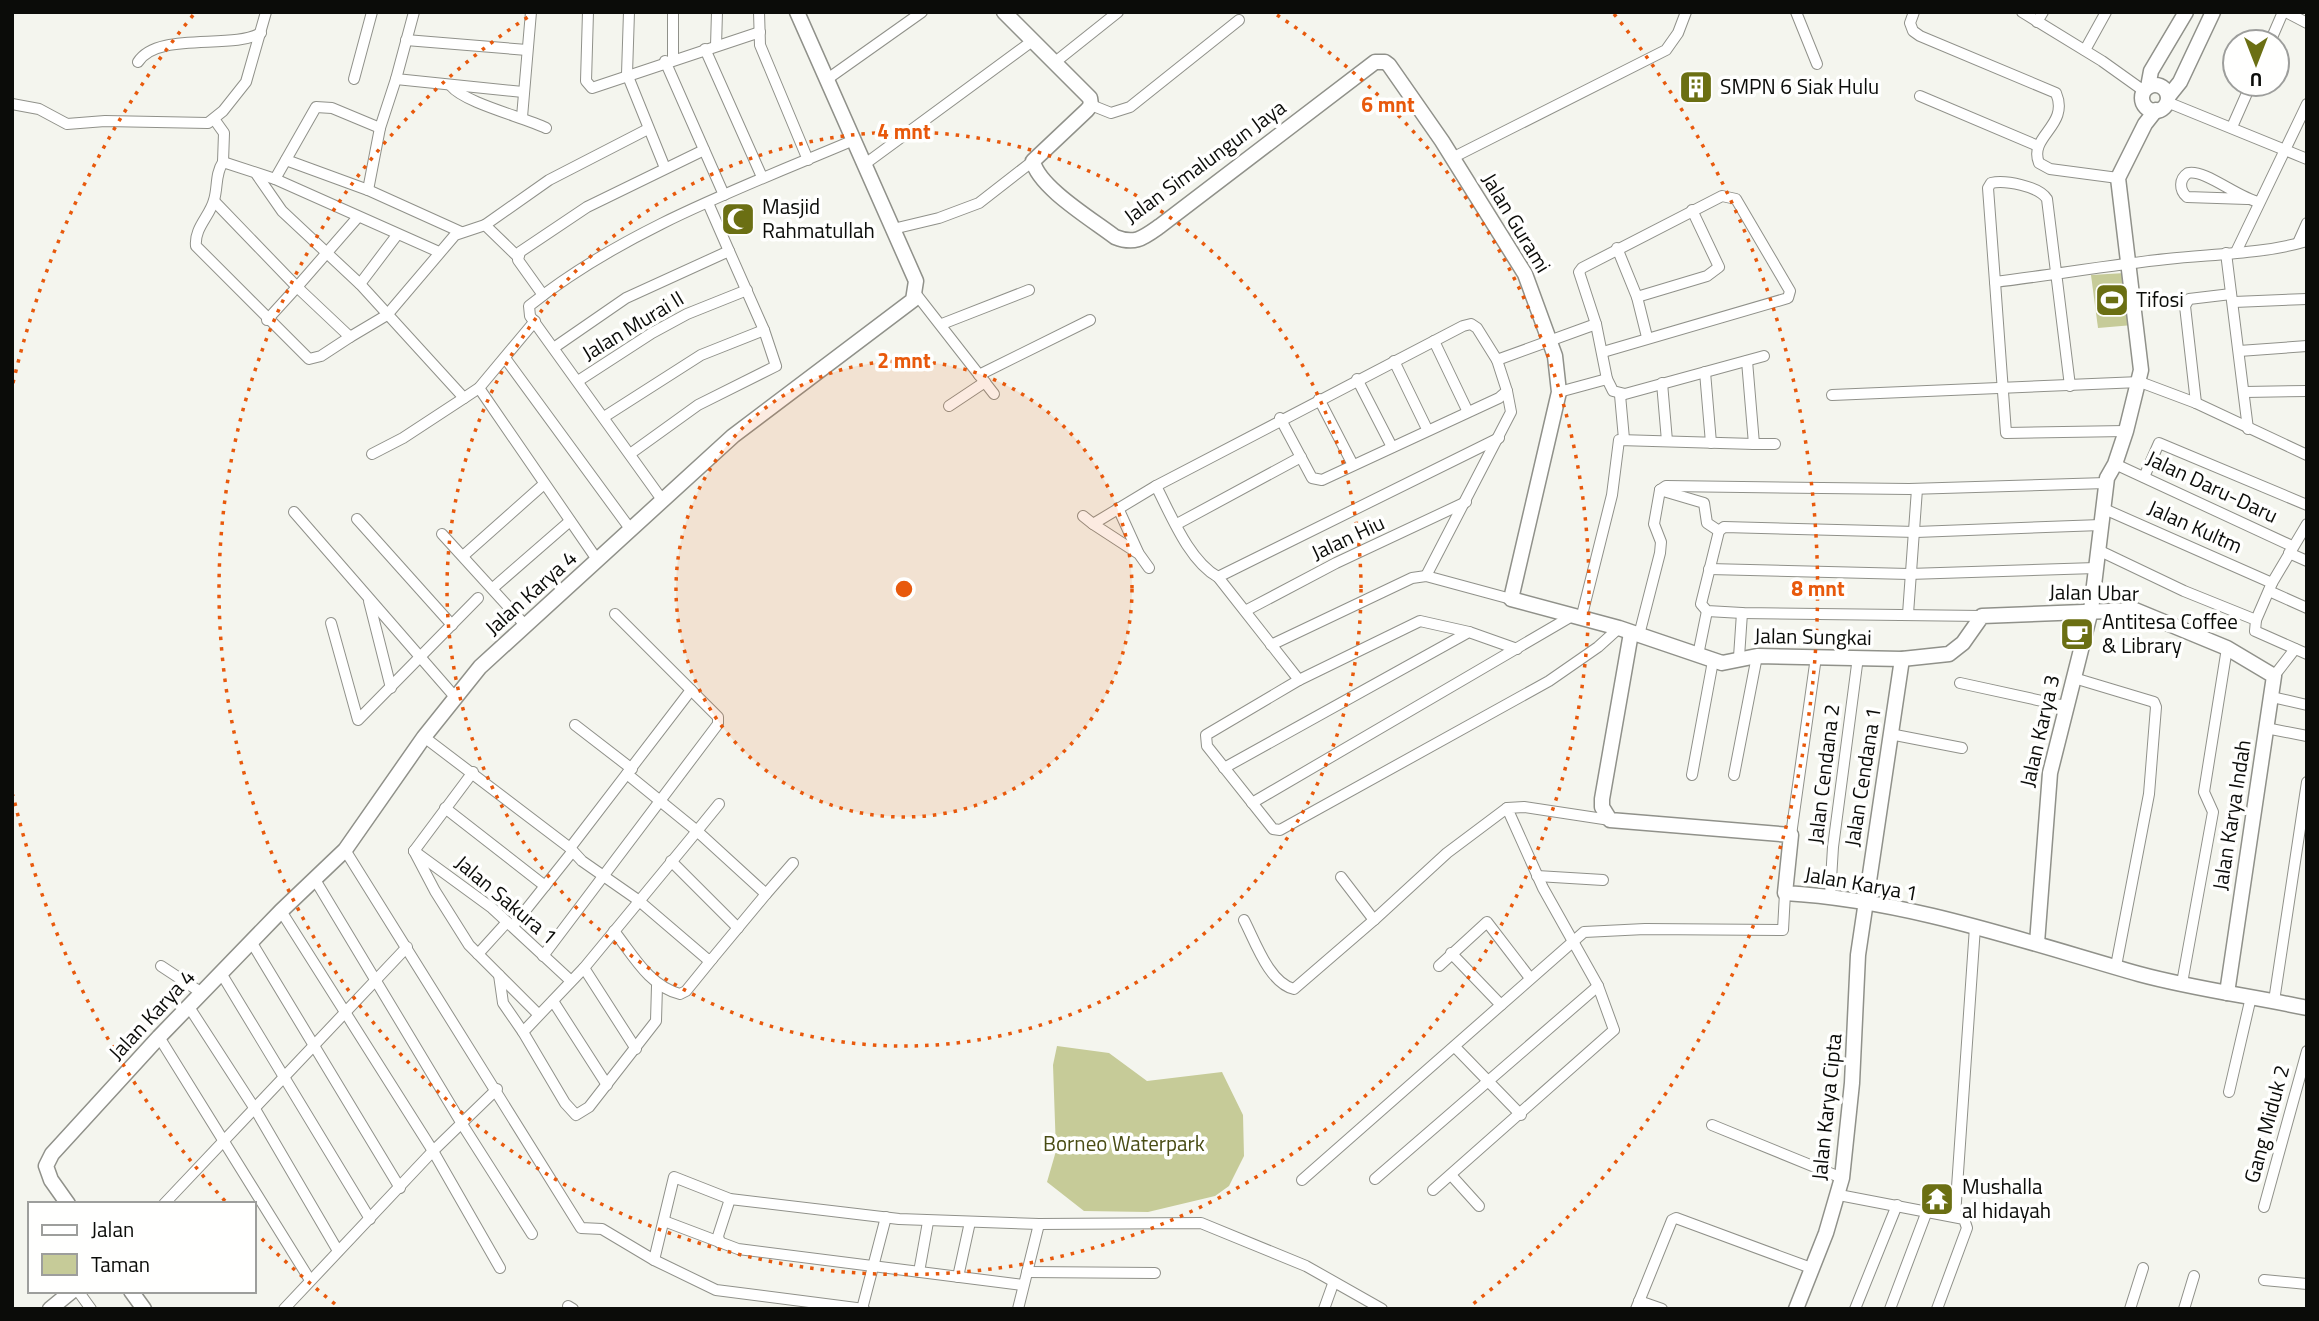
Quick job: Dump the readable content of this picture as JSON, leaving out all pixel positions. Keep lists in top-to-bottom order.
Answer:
{
  "streets": {
    "street": [
      "Jalan Simalungun Jaya",
      "Jalan Gurami",
      "Jalan Murai II",
      "Jalan Daru-Daru",
      "Jalan Kultm",
      "Jalan Hiu",
      "Jalan Karya 4",
      "Jalan Ubar",
      "Jalan Sungkai",
      "Jalan Karya 3",
      "Jalan Cendana 2",
      "Jalan Cendana 1",
      "Jalan Karya Indah",
      "Jalan Karya 1",
      "Jalan Sakura 1",
      "Jalan Karya Cipta",
      "Gang Miduk 2"
    ]
  },
  "crossings": [
    ["Jalan Simalungun Jaya", "Jalan Gurami"],
    ["Jalan Daru-Daru", "Jalan Karya 3"],
    ["Jalan Kultm", "Jalan Karya 3"],
    ["Jalan Ubar", "Jalan Sungkai"],
    ["Jalan Ubar", "Jalan Karya 3"],
    ["Jalan Ubar", "Jalan Karya Indah"],
    ["Jalan Sungkai", "Jalan Cendana 2"],
    ["Jalan Sungkai", "Jalan Cendana 1"],
    ["Jalan Karya 3", "Jalan Karya 1"],
    ["Jalan Cendana 2", "Jalan Karya 1"],
    ["Jalan Cendana 1", "Jalan Karya 1"],
    ["Jalan Cendana 1", "Jalan Karya Cipta"],
    ["Jalan Karya Indah", "Jalan Karya 1"],
    ["Jalan Karya 1", "Jalan Karya Cipta"]
  ],
  "parks": ["Borneo Waterpark"],
  "places": {
    "building": ["SMPN 6 Siak Hulu"],
    "mosque": ["Masjid Rahmatullah"],
    "sports": ["Tifosi"],
    "cafe": ["Antitesa Coffee & Library"],
    "temple": ["Mushalla al hidayah"]
  },
  "legend": ["Jalan", "Taman"],
  "north": "bottom",
  "rings": [
    "6 mnt",
    "4 mnt",
    "2 mnt",
    "8 mnt"
  ]
}
